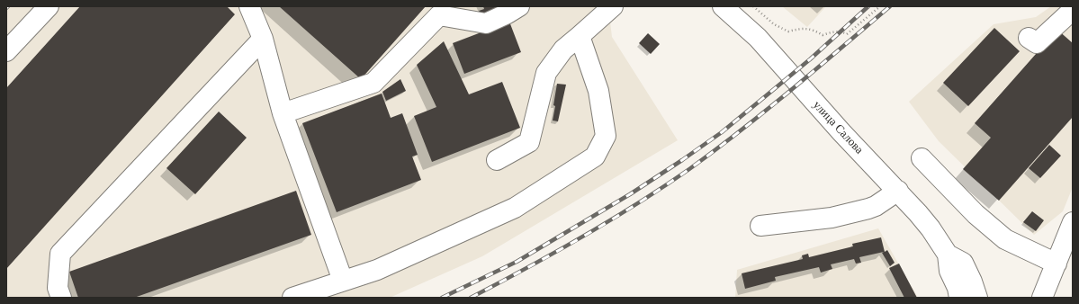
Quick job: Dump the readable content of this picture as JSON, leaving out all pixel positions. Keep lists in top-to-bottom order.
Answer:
{
  "streets": {
    "street": ["улица Салова"]
  }
}
